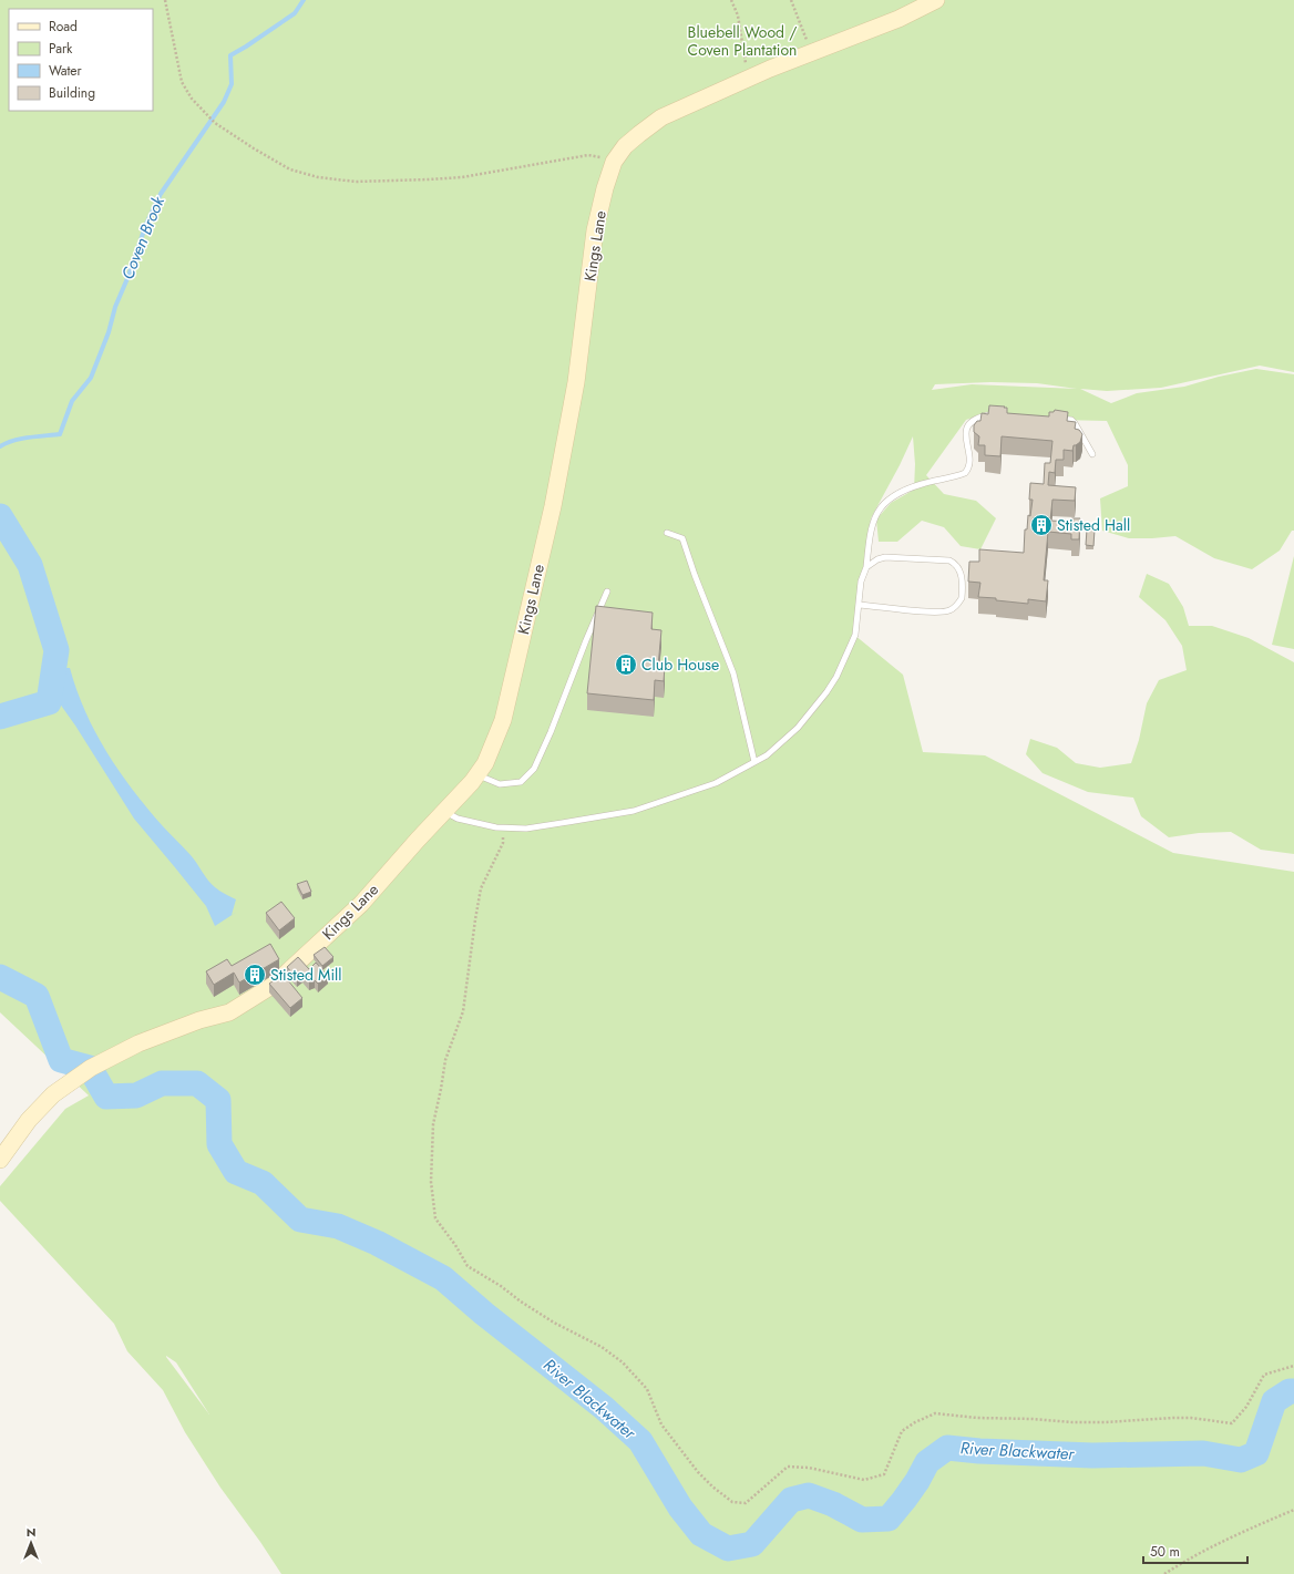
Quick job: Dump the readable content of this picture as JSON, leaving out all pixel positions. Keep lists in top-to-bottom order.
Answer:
{
  "streets": {
    "street": ["Kings Lane"]
  },
  "water": ["Coven Brook", "River Blackwater"],
  "parks": ["Bluebell Wood / Coven Plantation"],
  "places": {
    "building": ["Stisted Hall", "Club House", "Stisted Mill"]
  },
  "legend": [
    "Road",
    "Park",
    "Water",
    "Building"
  ],
  "scale_bar": "50 m",
  "north": "top"
}
